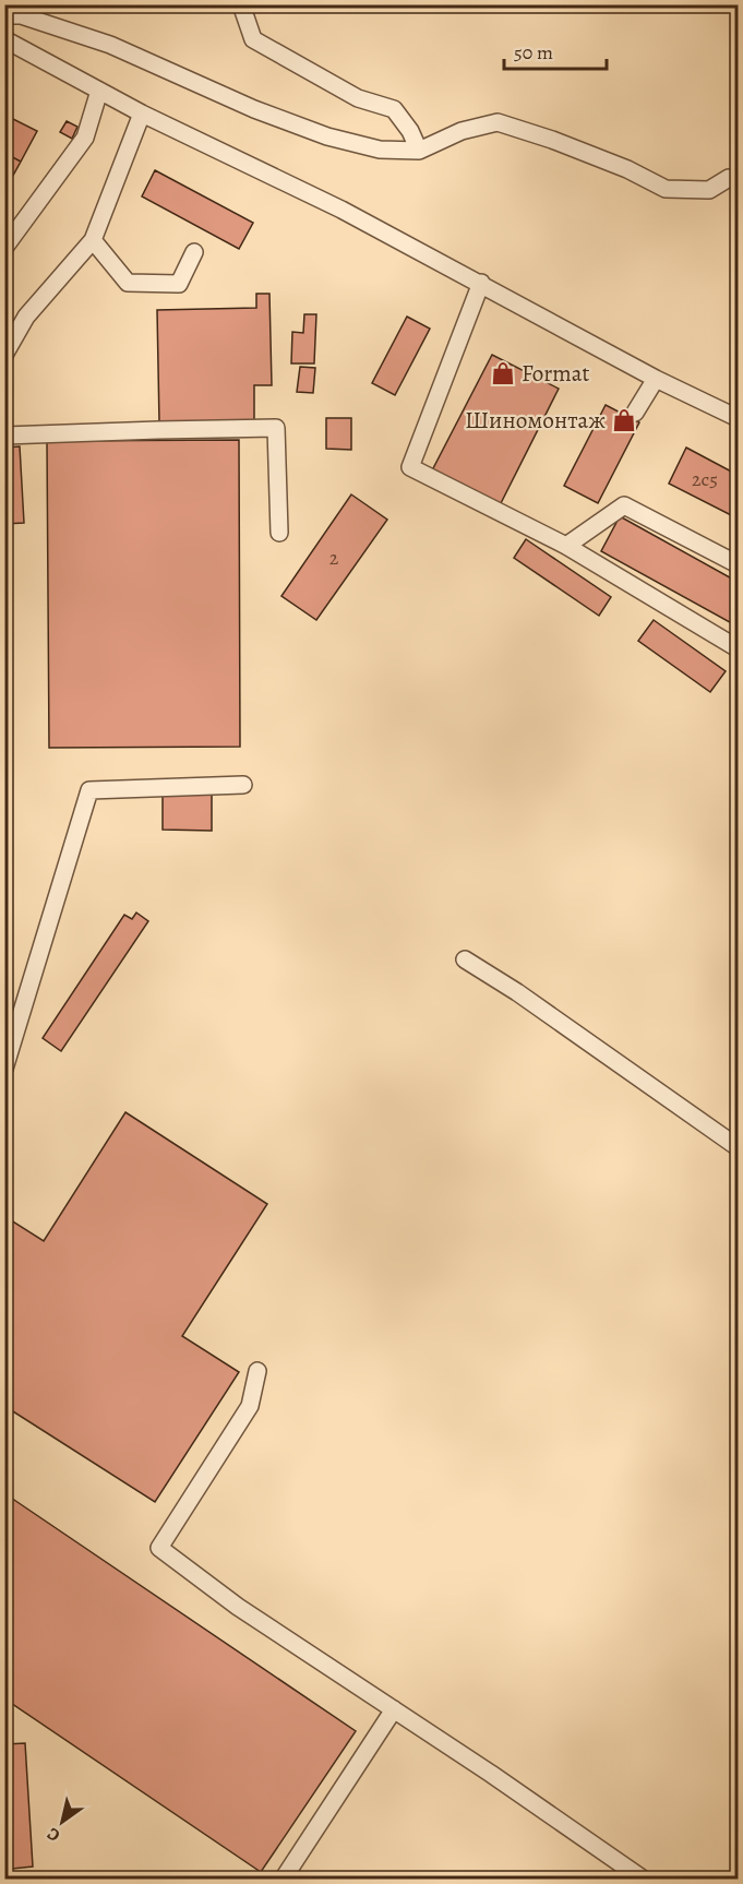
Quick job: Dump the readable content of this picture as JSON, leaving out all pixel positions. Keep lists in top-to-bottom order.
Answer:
{
  "places": {
    "shop": ["Format", "Шиномонтаж"]
  },
  "house_numbers": ["2с5", "2"],
  "scale_bar": "50 m",
  "north": "bottom left"
}
